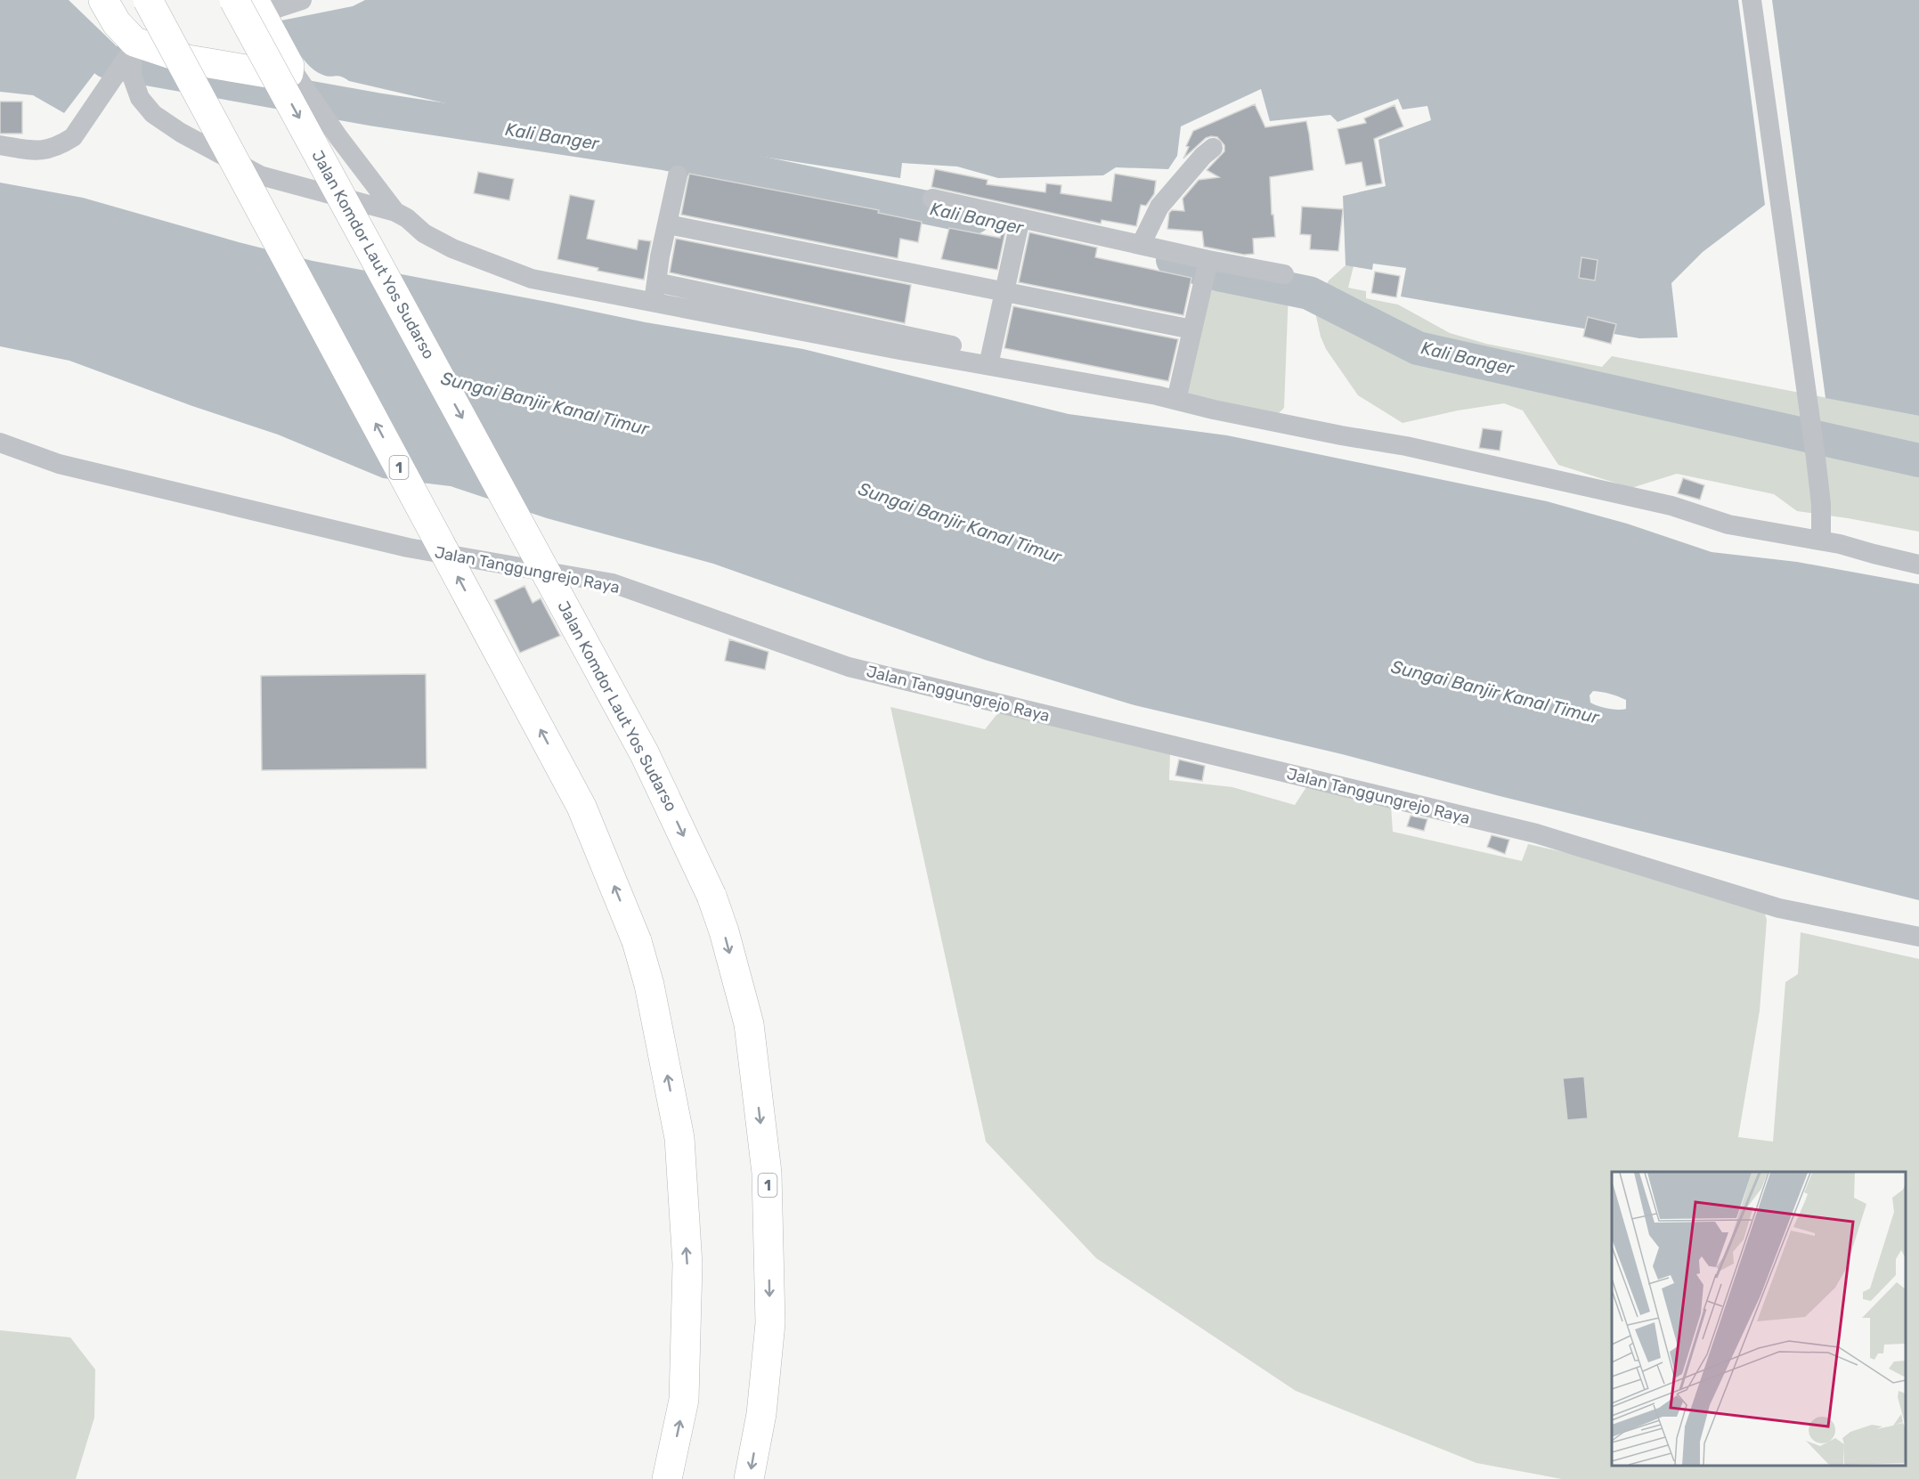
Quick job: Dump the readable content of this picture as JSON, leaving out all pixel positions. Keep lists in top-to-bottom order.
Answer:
{
  "streets": {
    "highway": ["Jalan Komdor Laut Yos Sudarso", "1"],
    "street": ["Jalan Tanggungrejo Raya"]
  },
  "water": ["Kali Banger", "Sungai Banjir Kanal Timur"]
}
